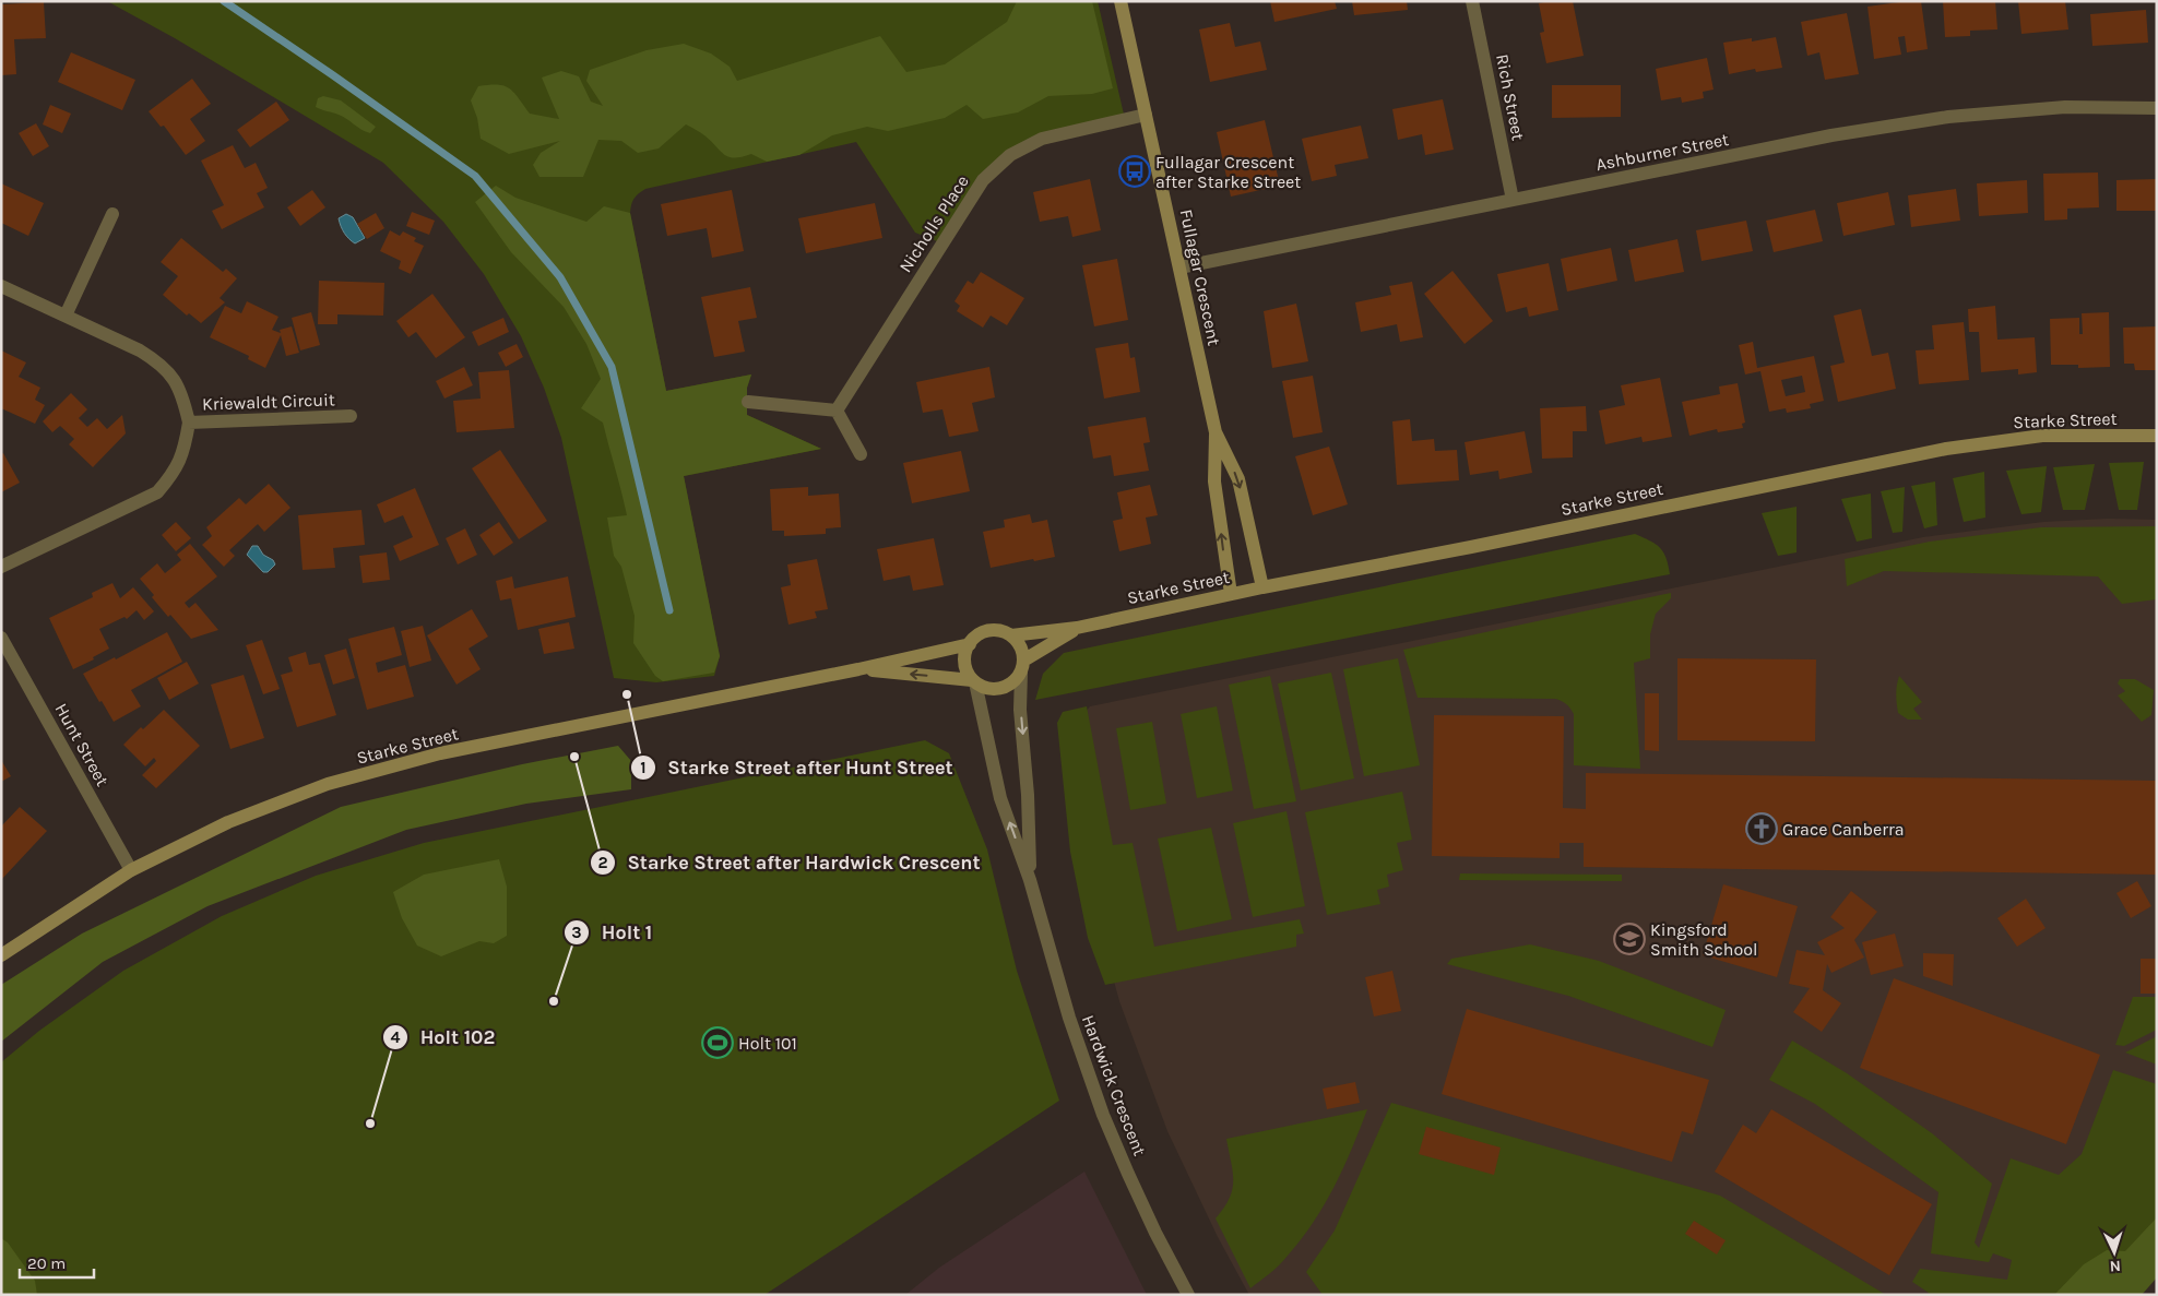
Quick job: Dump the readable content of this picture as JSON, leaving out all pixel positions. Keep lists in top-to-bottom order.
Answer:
{
  "streets": {
    "street": [
      "Rich Street",
      "Ashburner Street",
      "Nicholls Place",
      "Fullagar Crescent",
      "Kriewaldt Circuit",
      "Starke Street",
      "Hunt Street",
      "Hardwick Crescent"
    ]
  },
  "crossings": [
    ["Rich Street", "Ashburner Street"],
    ["Ashburner Street", "Fullagar Crescent"],
    ["Nicholls Place", "Fullagar Crescent"],
    ["Fullagar Crescent", "Starke Street"],
    ["Starke Street", "Hunt Street"],
    ["Starke Street", "Hardwick Crescent"]
  ],
  "places": {
    "bus stop": ["Fullagar Crescent after Starke Street"],
    "other": [
      "Starke Street after Hunt Street",
      "Starke Street after Hardwick Crescent",
      "Holt 1",
      "Holt 102"
    ],
    "church": ["Grace Canberra"],
    "school or university": ["Kingsford Smith School"],
    "sports": ["Holt 101"]
  },
  "scale_bar": "20 m",
  "north": "bottom"
}
